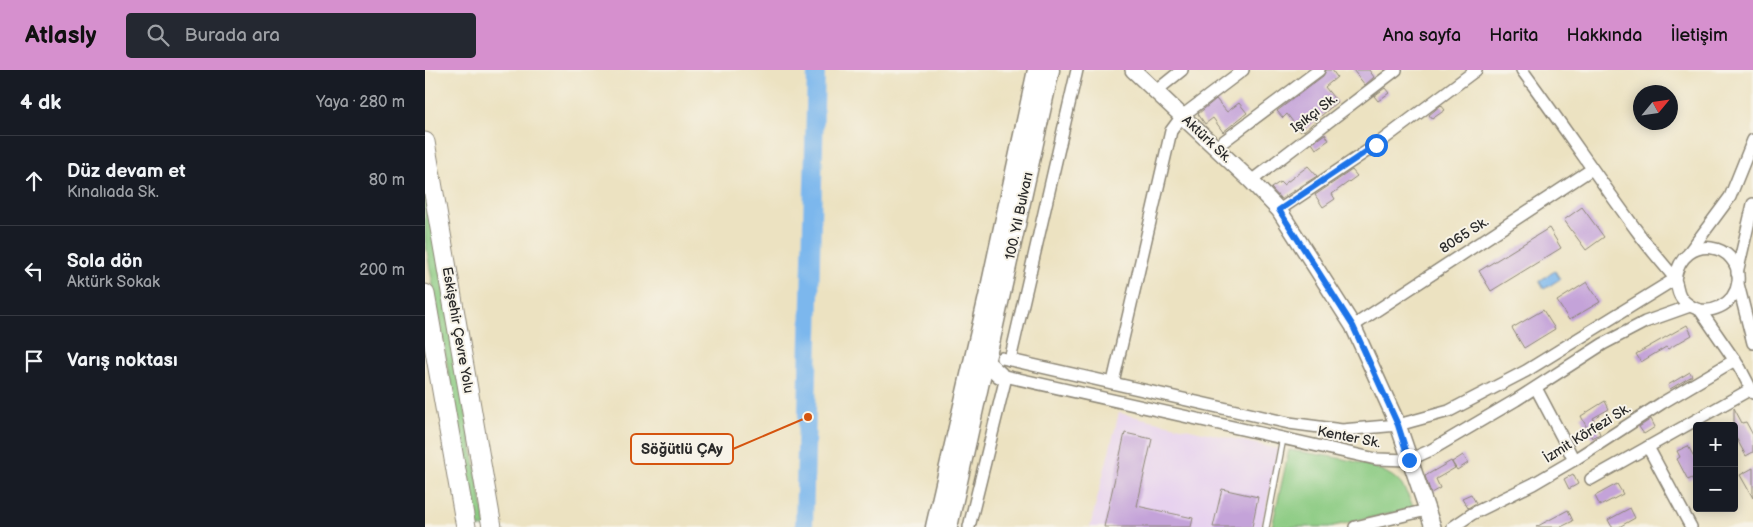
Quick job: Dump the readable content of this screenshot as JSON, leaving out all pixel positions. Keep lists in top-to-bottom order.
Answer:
{
  "streets": {
    "highway": ["Eskişehir Çevre Yolu"],
    "main road": ["100. Yıl Bulvarı"],
    "street": [
      "Işıkçı Sk.",
      "Aktürk Sk.",
      "8065 Sk.",
      "İzmit Körfezi Sk.",
      "Kenter Sk."
    ]
  },
  "crossings": [
    ["Işıkçı Sk.", "Aktürk Sk."],
    ["Aktürk Sk.", "8065 Sk."],
    ["Aktürk Sk.", "Kenter Sk."],
    ["100. Yıl Bulvarı", "Kenter Sk."]
  ],
  "places": ["Söğütlü ÇAy"],
  "north": "top right",
  "page": {
    "header": "Atlasly",
    "search": "Burada ara",
    "nav": [
      "Ana sayfa",
      "Harita",
      "Hakkında",
      "İletişim"
    ],
    "heading": ["4 dk", "Yaya · 280 m"],
    "list": [
      ["Düz devam et", "Kınalıada Sk.", "80 m"],
      ["Sola dön", "Aktürk Sokak", "200 m"],
      "Varış noktası"
    ],
    "map_buttons": ["+", "−"]
  }
}
